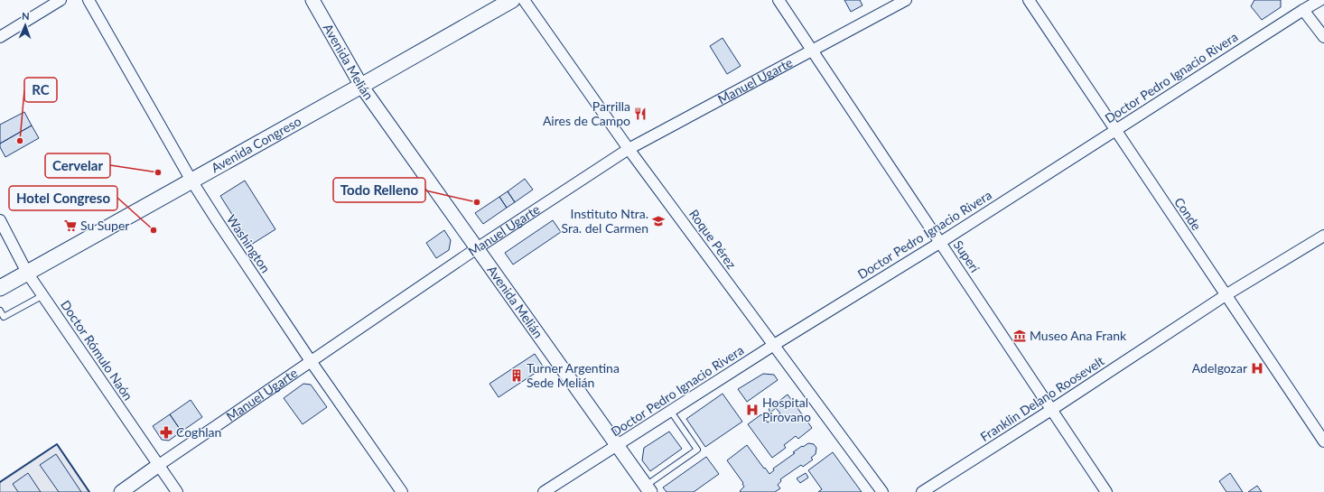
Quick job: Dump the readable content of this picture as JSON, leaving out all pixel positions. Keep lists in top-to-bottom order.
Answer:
{
  "streets": {
    "main road": ["Avenida Congreso"],
    "street": [
      "Avenida Melián",
      "Doctor Pedro Ignacio Rivera",
      "Manuel Ugarte",
      "Conde",
      "Roque Pérez",
      "Washington",
      "Superí",
      "Doctor Rómulo Naón",
      "Franklin Delano Roosevelt"
    ]
  },
  "crossings": [
    ["Avenida Melián", "Doctor Pedro Ignacio Rivera"],
    ["Avenida Melián", "Manuel Ugarte"],
    ["Avenida Melián", "Avenida Congreso"],
    ["Doctor Pedro Ignacio Rivera", "Conde"],
    ["Doctor Pedro Ignacio Rivera", "Roque Pérez"],
    ["Doctor Pedro Ignacio Rivera", "Superí"],
    ["Manuel Ugarte", "Roque Pérez"],
    ["Manuel Ugarte", "Washington"],
    ["Manuel Ugarte", "Superí"],
    ["Manuel Ugarte", "Doctor Rómulo Naón"],
    ["Avenida Congreso", "Washington"],
    ["Avenida Congreso", "Doctor Rómulo Naón"],
    ["Conde", "Franklin Delano Roosevelt"],
    ["Superí", "Franklin Delano Roosevelt"]
  ],
  "places": {
    "restaurant": ["Parrilla Aires de Campo"],
    "other": [
      "RC",
      "Cervelar",
      "Todo Relleno",
      "Hotel Congreso"
    ],
    "school or university": ["Instituto Ntra. Sra. del Carmen"],
    "supermarket": ["Su Super"],
    "museum": ["Museo Ana Frank"],
    "hospital": ["Adelgozar", "Hospital Pirovano"],
    "building": ["Turner Argentina Sede Melián"],
    "pharmacy": ["Coghlan"]
  },
  "north": "top"
}
